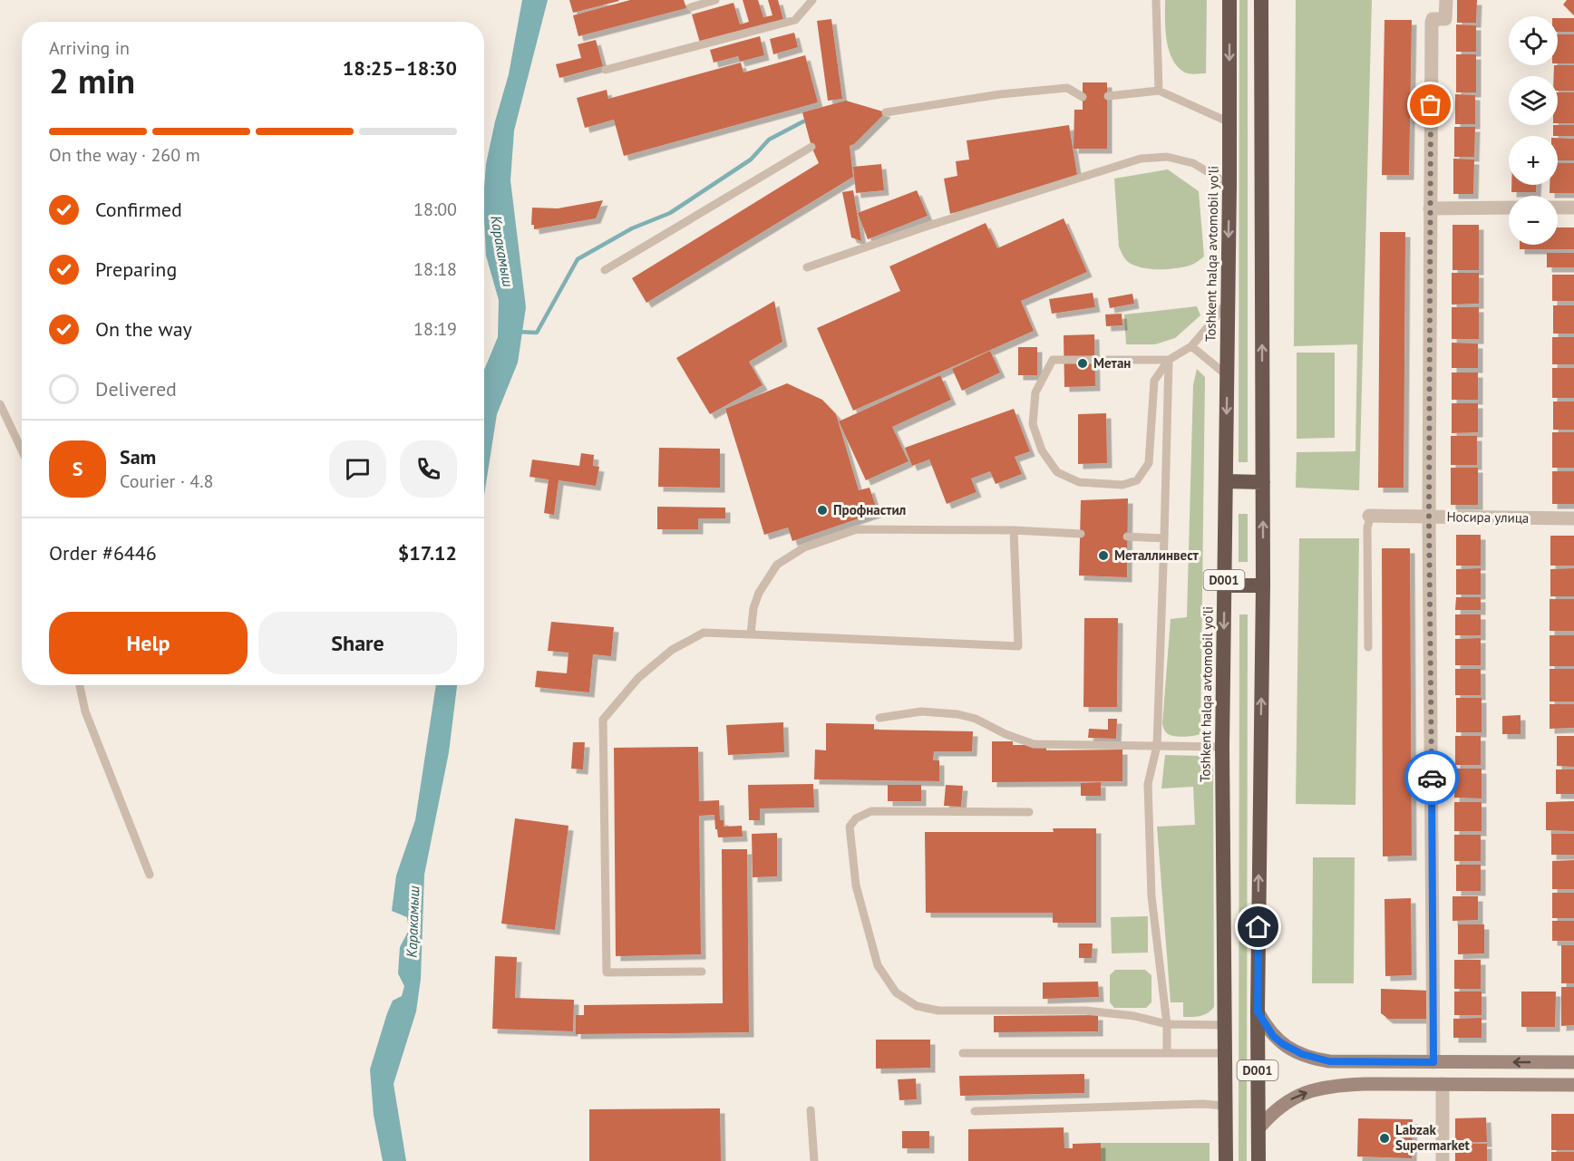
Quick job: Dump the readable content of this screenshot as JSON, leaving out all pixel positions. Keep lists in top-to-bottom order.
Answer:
{
  "streets": {
    "highway": ["Toshkent halqa avtomobil yo'li", "D001"],
    "street": ["Носира улица"]
  },
  "water": ["Каракамыш"],
  "places": [
    "Метан",
    "Профнастил",
    "Металлинвест",
    "Labzak Supermarket"
  ],
  "page": {
    "map_buttons": ["+", "−"],
    "heading": ["2 min", "Arriving in", "18:25–18:30"],
    "panel": [
      "Sam",
      "Courier · 4.8",
      "Order #6446",
      "$17.12"
    ],
    "bar": "On the way · 260 m",
    "list": [
      ["Confirmed", "18:00"],
      ["Preparing", "18:18"],
      ["On the way", "18:19"],
      "Delivered"
    ],
    "round": "S",
    "buttons": ["Help", "Share"]
  }
}
